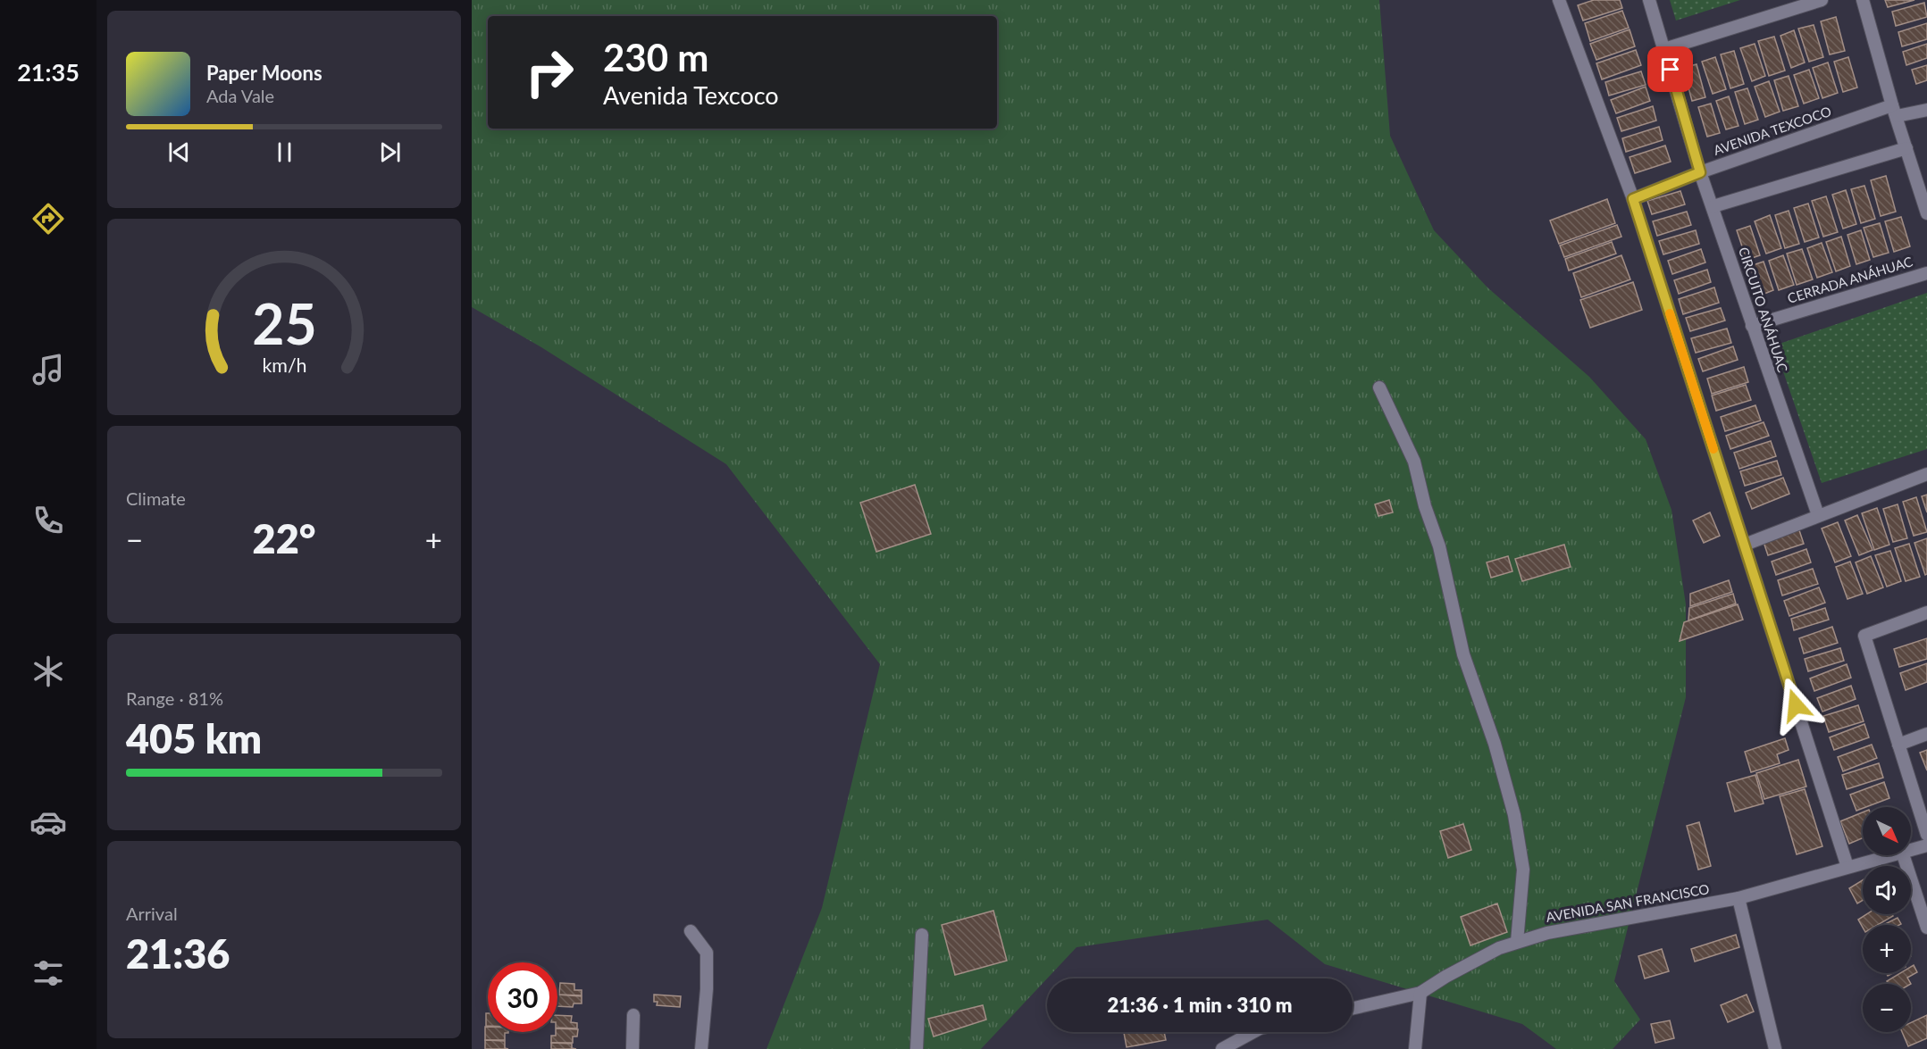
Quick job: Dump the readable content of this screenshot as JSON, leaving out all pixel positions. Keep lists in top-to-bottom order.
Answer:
{
  "streets": {
    "street": [
      "AVENIDA TEXCOCO",
      "CERRADA ANÁHUAC",
      "CIRCUITO ANÁHUAC",
      "AVENIDA SAN FRANCISCO"
    ]
  },
  "crossings": [
    ["AVENIDA TEXCOCO", "CIRCUITO ANÁHUAC"],
    ["CERRADA ANÁHUAC", "CIRCUITO ANÁHUAC"]
  ],
  "north": "bottom right",
  "page": {
    "tabs": "21:35",
    "turn": ["230 m", "Avenida Texcoco"],
    "song": ["Paper Moons", "Ada Vale"],
    "tile": [
      "Climate",
      ["Range · 81%", "405 km"],
      ["Arrival", "21:36"]
    ],
    "heat": ["−", "22°", "+"],
    "map_buttons": ["+", "−"],
    "limit": "30",
    "trip": "21:36 · 1 min · 310 m",
    "gauge": ["25", "km/h"]
  }
}
